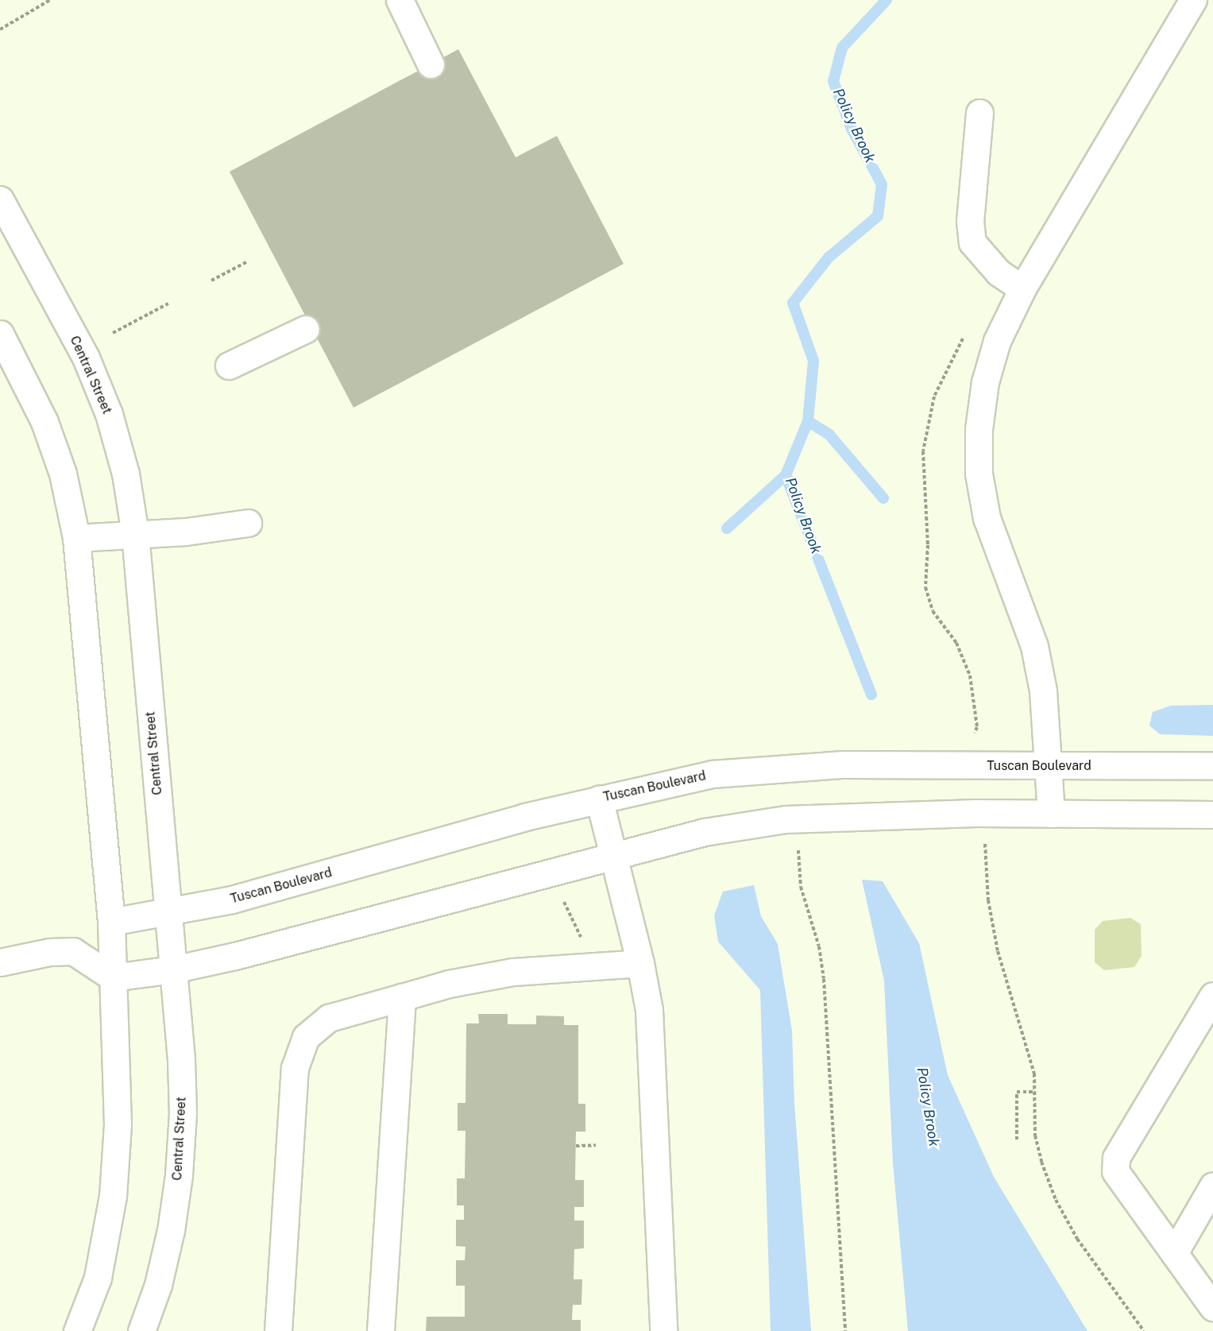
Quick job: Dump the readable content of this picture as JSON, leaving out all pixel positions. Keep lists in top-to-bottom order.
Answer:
{
  "streets": {
    "main road": ["Central Street", "Tuscan Boulevard"]
  },
  "crossings": [
    ["Central Street", "Tuscan Boulevard"]
  ],
  "water": ["Policy Brook"]
}
